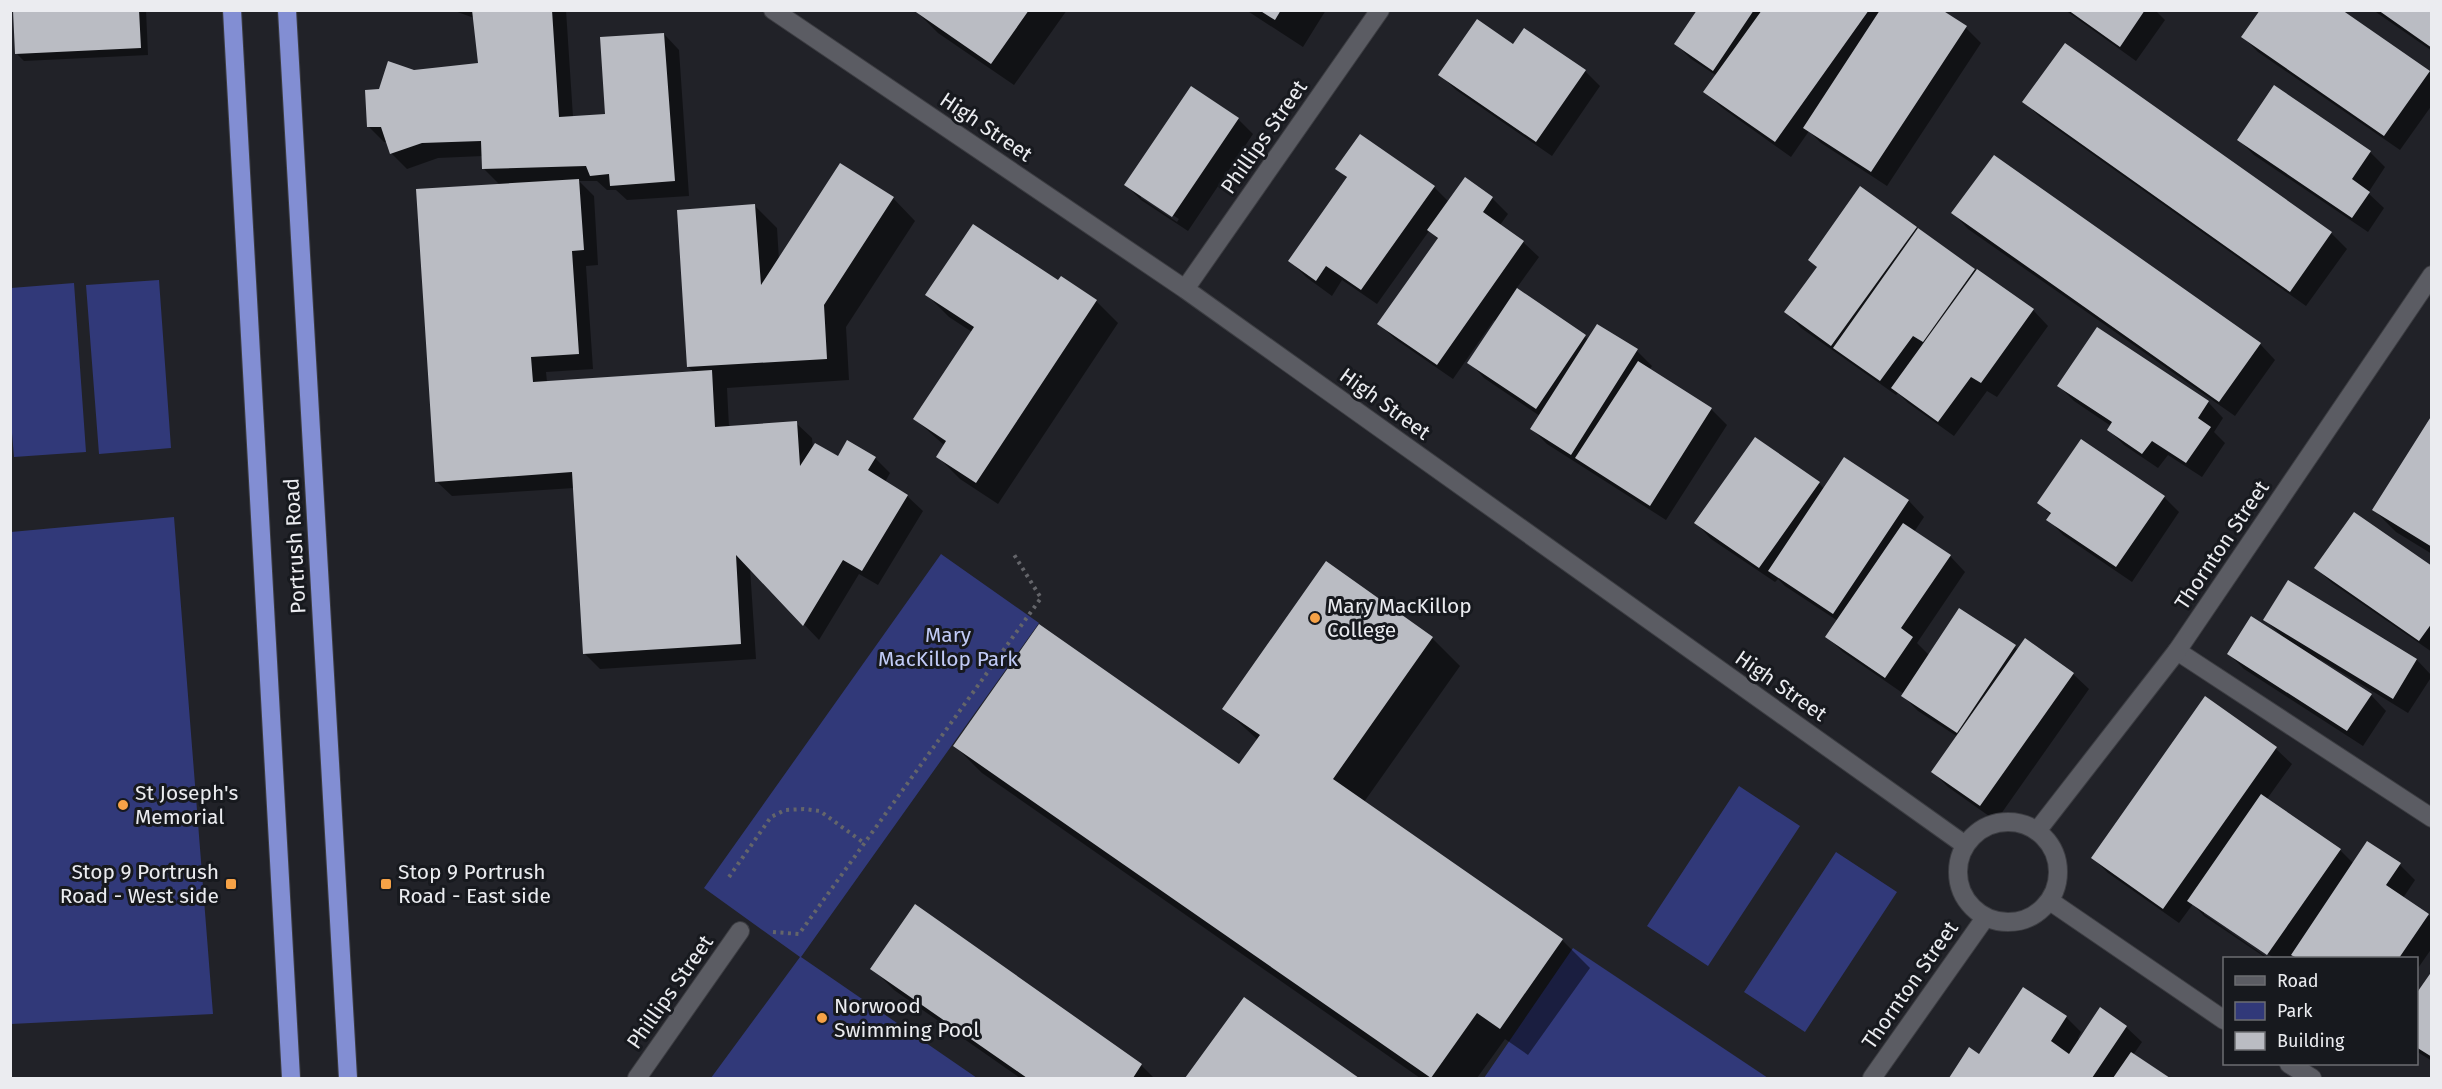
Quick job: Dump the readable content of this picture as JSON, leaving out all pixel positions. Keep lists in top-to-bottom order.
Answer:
{
  "streets": {
    "highway": ["Portrush Road"],
    "street": ["High Street", "Phillips Street", "Thornton Street"]
  },
  "crossings": [
    ["High Street", "Phillips Street"],
    ["High Street", "Thornton Street"]
  ],
  "parks": ["Mary MacKillop Park"],
  "places": {
    "other": ["Mary MacKillop College", "St Joseph's Memorial", "Norwood Swimming Pool"],
    "transit": ["Stop 9 Portrush Road - West side", "Stop 9 Portrush Road - East side"]
  },
  "legend": ["Road", "Park", "Building"]
}
